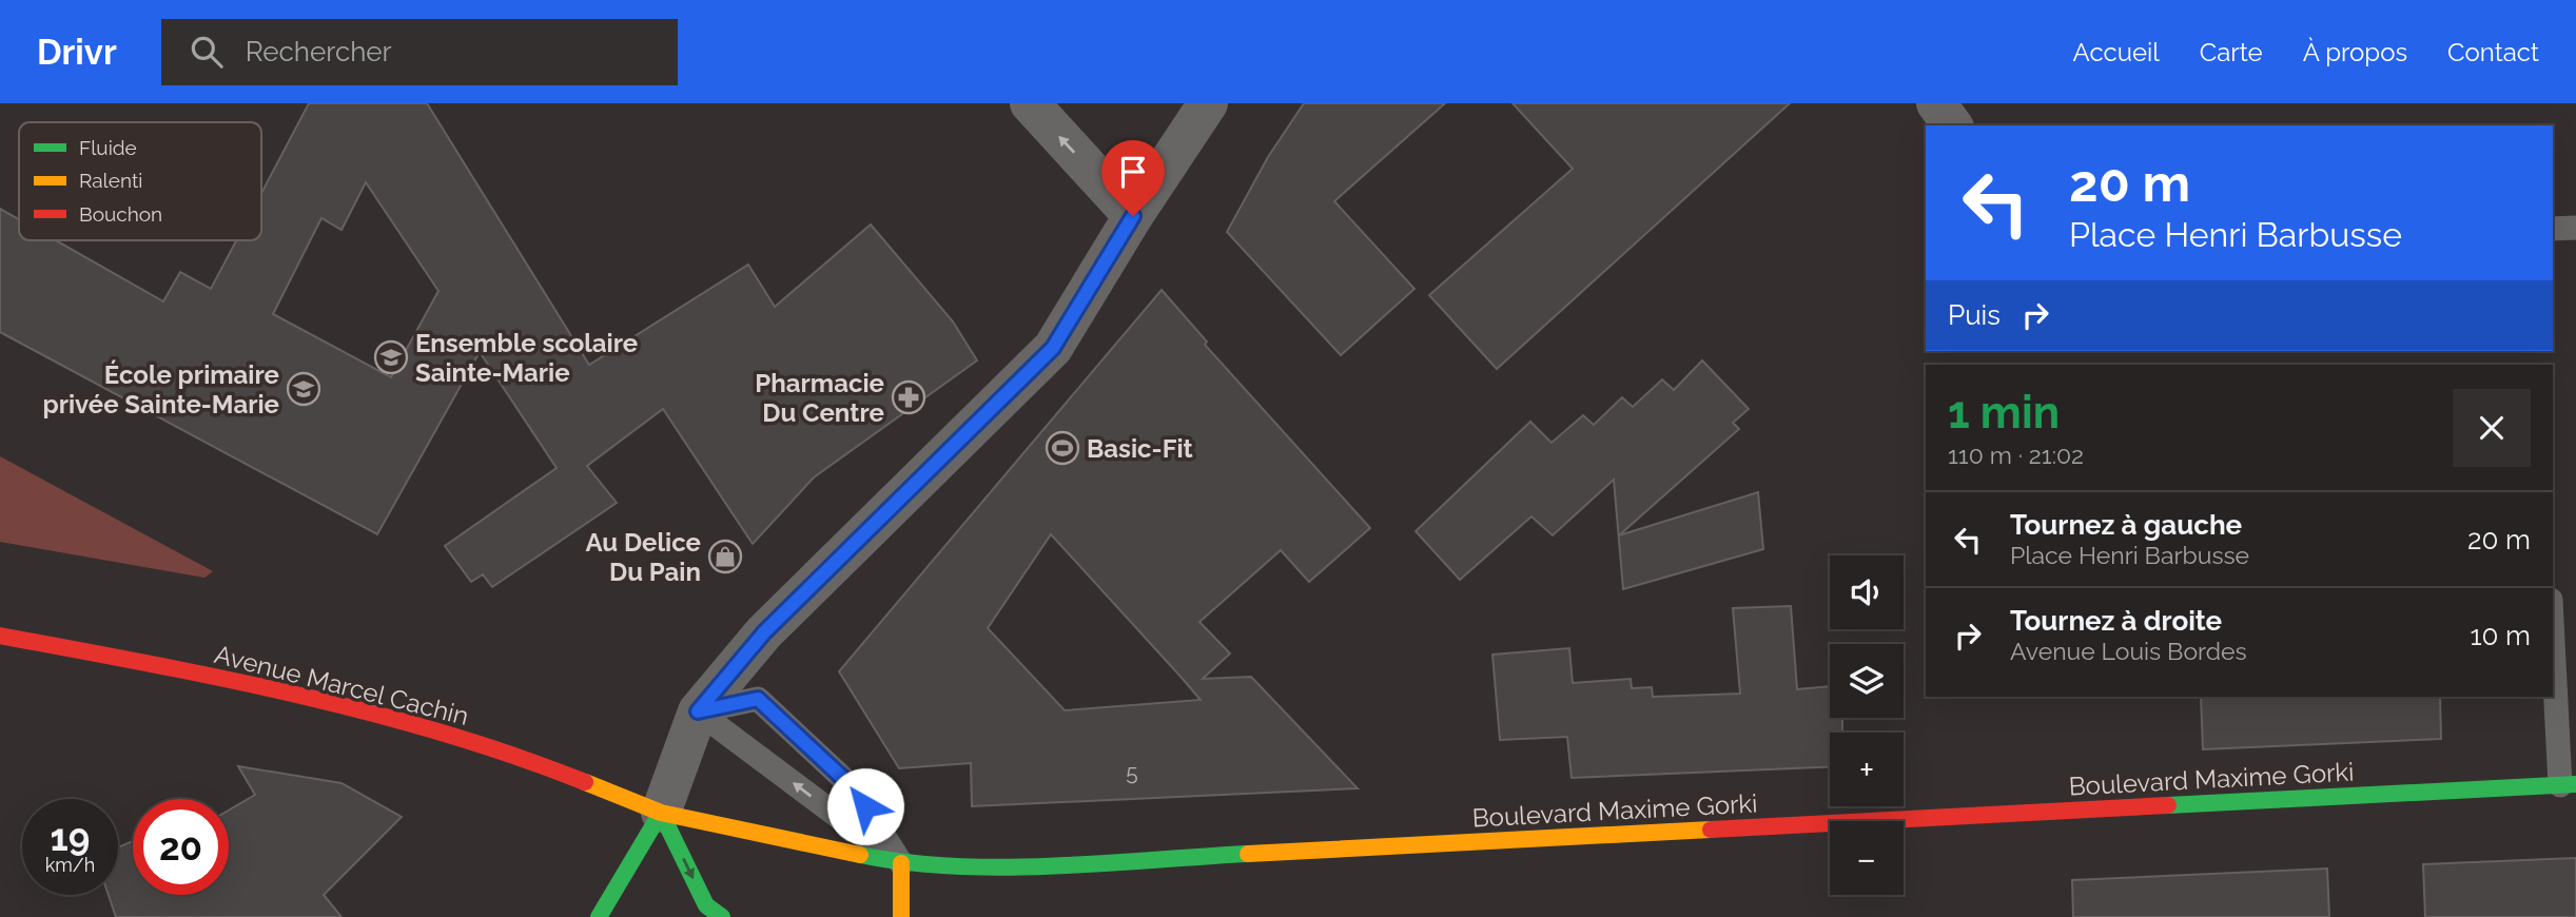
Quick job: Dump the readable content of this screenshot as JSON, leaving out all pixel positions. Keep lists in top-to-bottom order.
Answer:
{
  "streets": {
    "main road": ["Avenue Marcel Cachin", "Boulevard Maxime Gorki"]
  },
  "crossings": [
    ["Avenue Marcel Cachin", "Boulevard Maxime Gorki"]
  ],
  "places": {
    "school or university": ["Ensemble scolaire Sainte-Marie", "École primaire privée Sainte-Marie"],
    "pharmacy": ["Pharmacie Du Centre"],
    "sports": ["Basic-Fit"],
    "shop": ["Au Delice Du Pain"]
  },
  "house_numbers": ["5"],
  "legend": ["Fluide", "Ralenti", "Bouchon"],
  "page": {
    "header": "Drivr",
    "search": "Rechercher",
    "nav": [
      "Accueil",
      "Carte",
      "À propos",
      "Contact"
    ],
    "turn": ["20 m", "Place Henri Barbusse"],
    "then": "Puis",
    "heading": ["1 min", "110 m · 21:02"],
    "list": [
      {
        "name": "Tournez à gauche",
        "note": "Place Henri Barbusse",
        "value": "20 m"
      },
      {
        "name": "Tournez à droite",
        "note": "Avenue Louis Bordes",
        "value": "10 m"
      }
    ],
    "map_buttons": ["+", "−"],
    "speed": "19 km/h",
    "limit": "20"
  }
}
